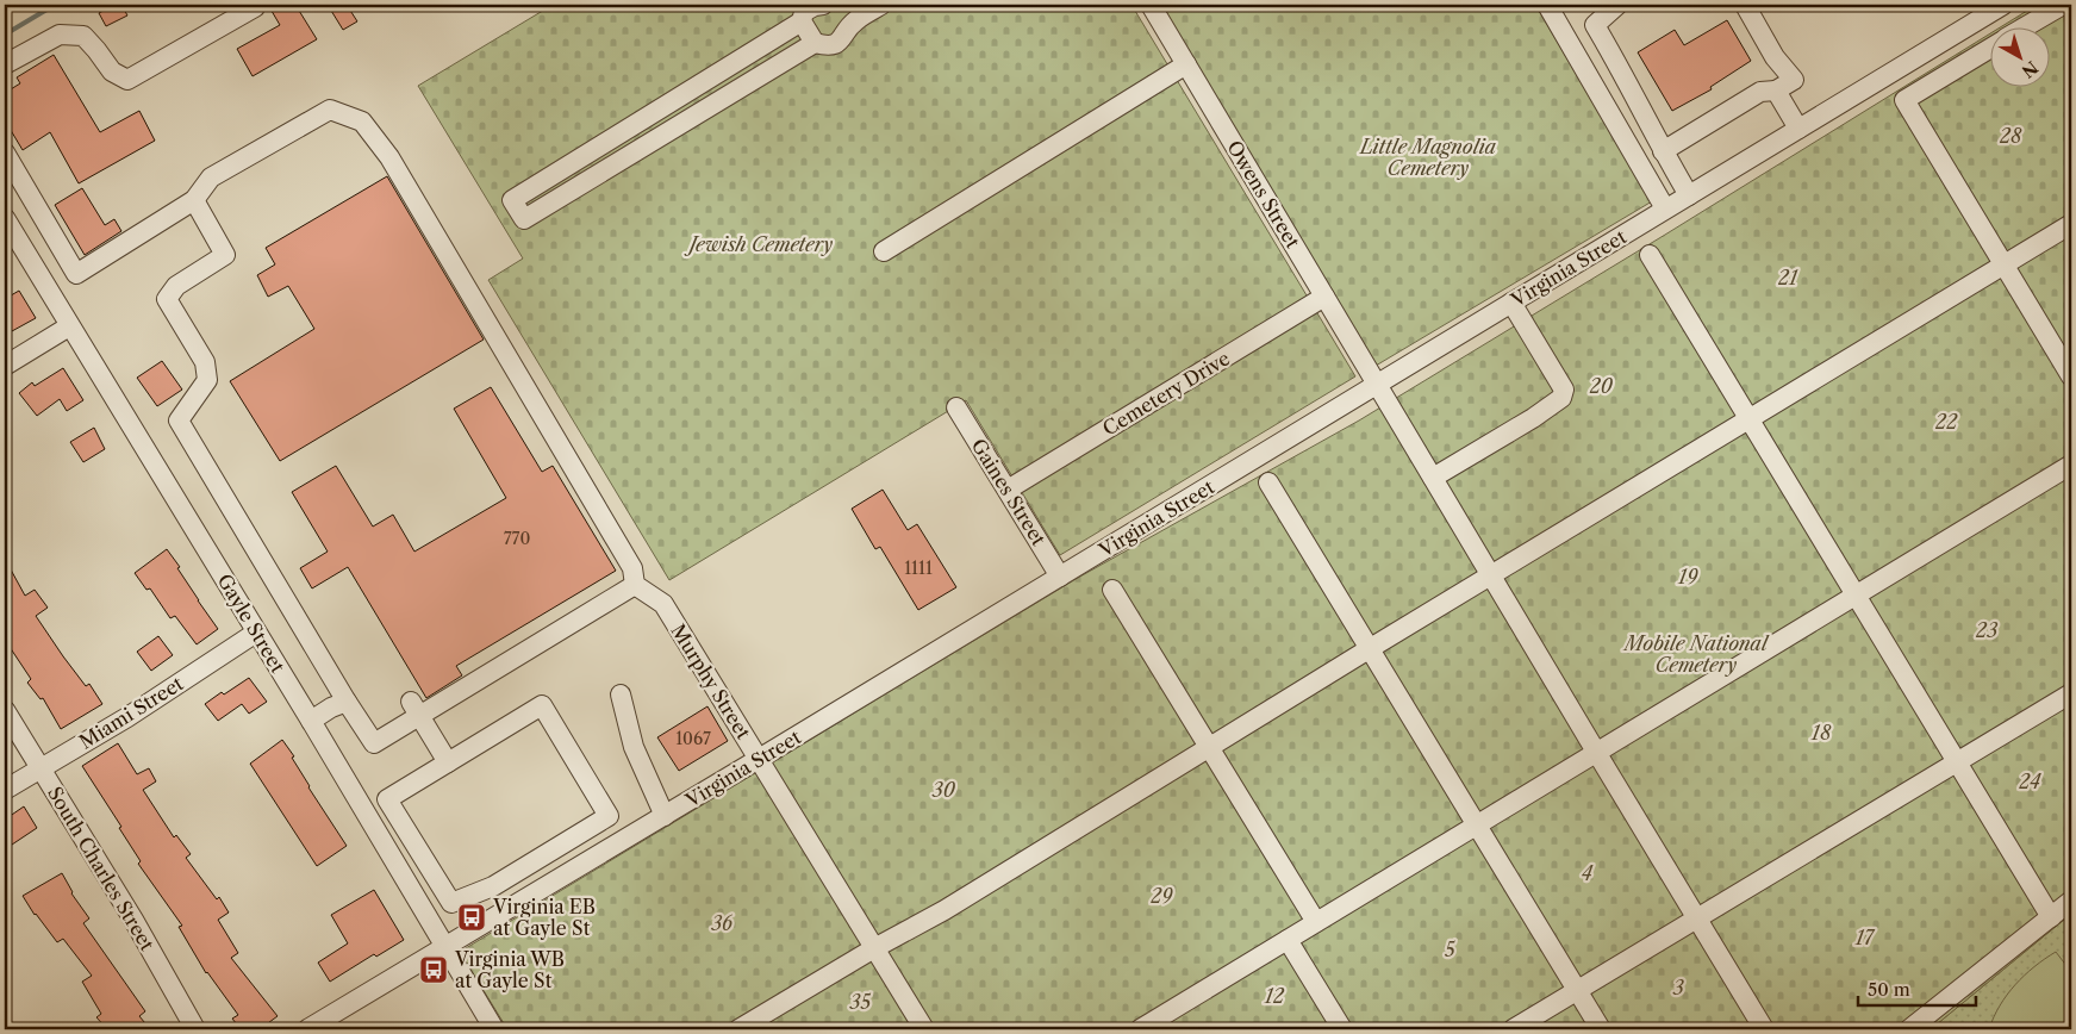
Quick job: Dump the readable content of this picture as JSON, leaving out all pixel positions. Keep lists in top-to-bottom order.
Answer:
{
  "streets": {
    "street": [
      "Owens Street",
      "Virginia Street",
      "Cemetery Drive",
      "Gaines Street",
      "Gayle Street",
      "Murphy Street",
      "Miami Street",
      "South Charles Street"
    ]
  },
  "crossings": [
    ["Owens Street", "Virginia Street"],
    ["Owens Street", "Cemetery Drive"],
    ["Virginia Street", "Gaines Street"],
    ["Virginia Street", "Gayle Street"],
    ["Virginia Street", "Murphy Street"],
    ["Cemetery Drive", "Gaines Street"],
    ["Gayle Street", "Miami Street"],
    ["Miami Street", "South Charles Street"]
  ],
  "parks": [
    "28",
    "Little Magnolia Cemetery",
    "Jewish Cemetery",
    "21",
    "20",
    "22",
    "19",
    "23",
    "Mobile National Cemetery",
    "18",
    "24",
    "30",
    "4",
    "29",
    "36",
    "17",
    "5",
    "3",
    "12",
    "35"
  ],
  "places": {
    "bus stop": ["Virginia EB at Gayle St", "Virginia WB at Gayle St"]
  },
  "house_numbers": ["770", "1111", "1067"],
  "scale_bar": "50 m",
  "north": "bottom right"
}
